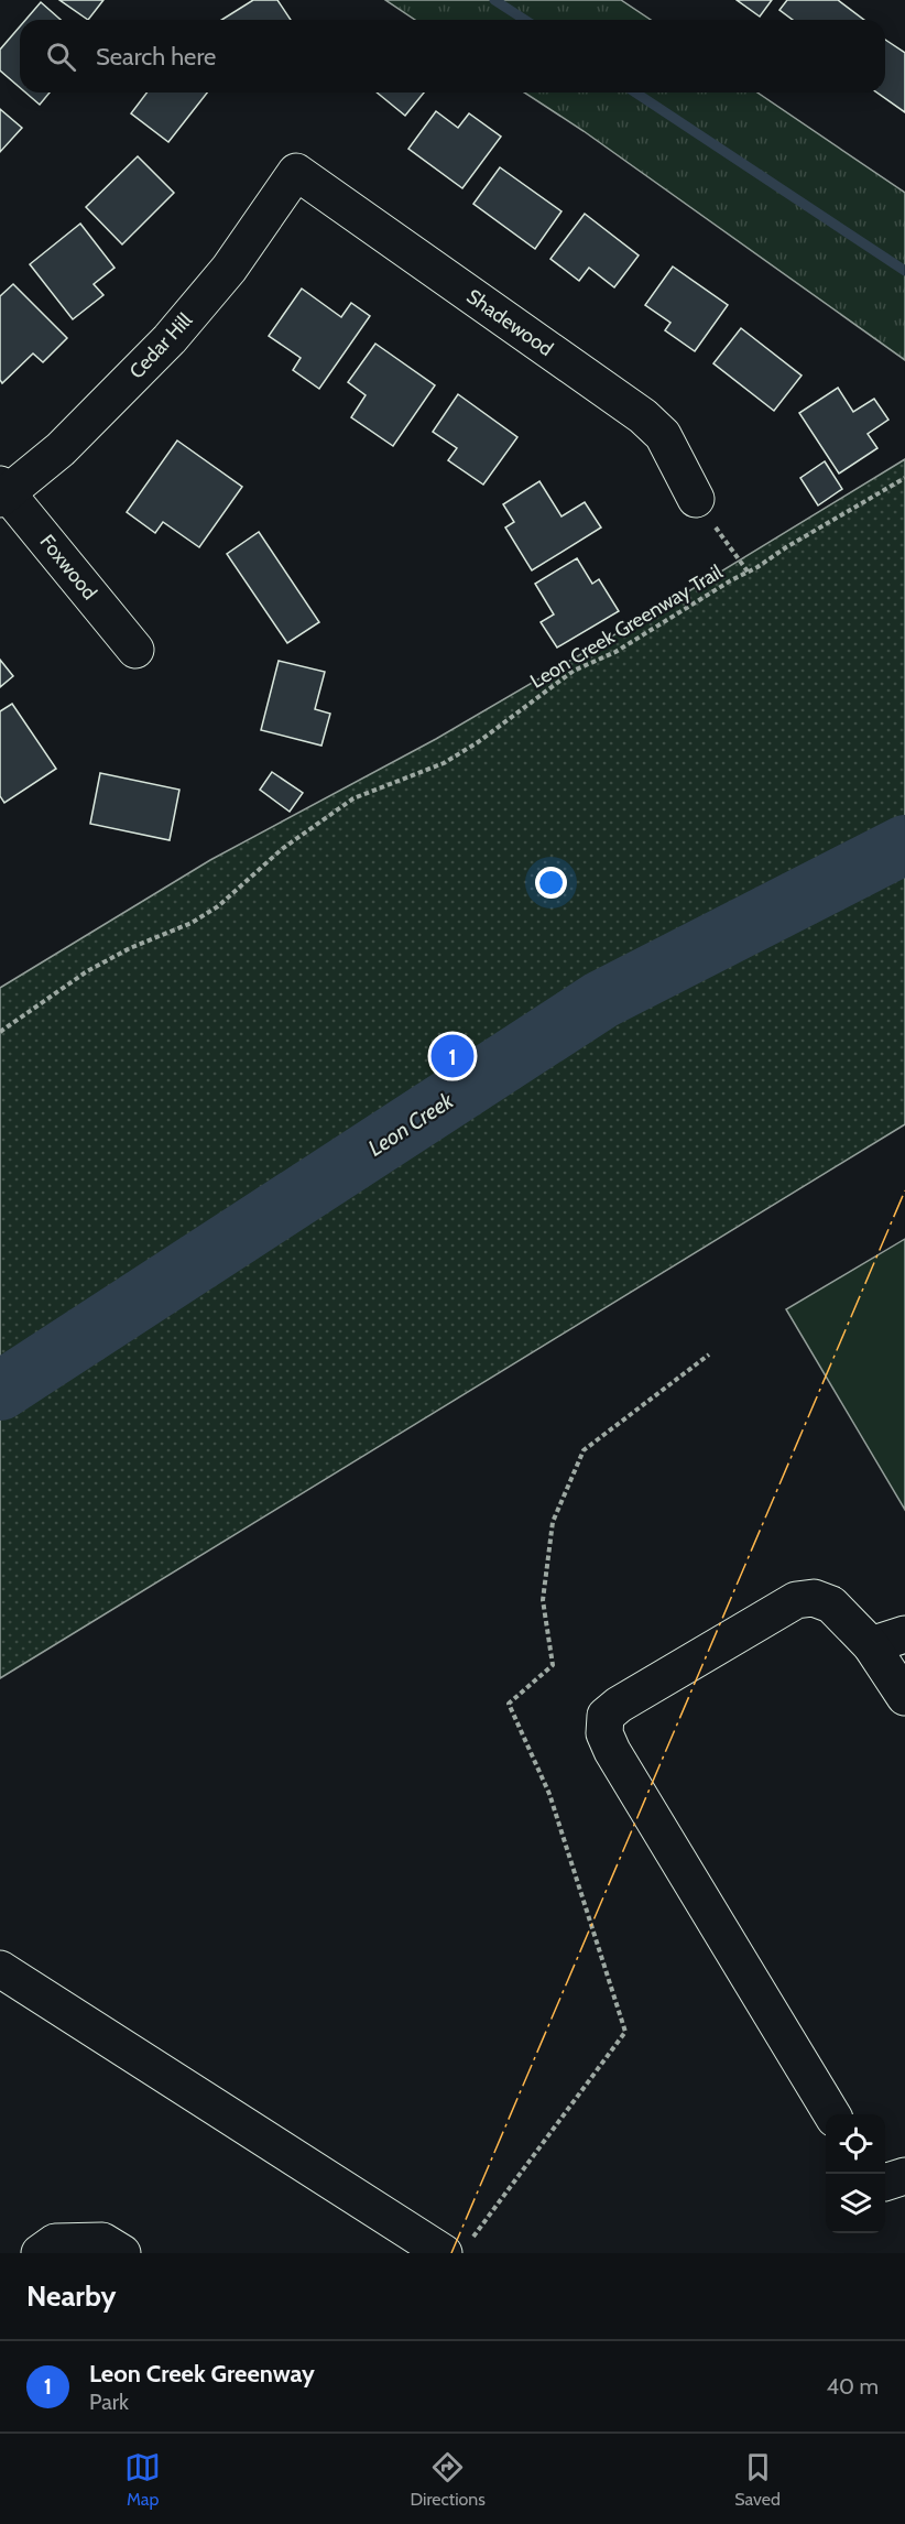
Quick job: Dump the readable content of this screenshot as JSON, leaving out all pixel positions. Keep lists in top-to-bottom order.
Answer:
{
  "streets": {
    "street": ["Shadewood", "Cedar Hill", "Foxwood"],
    "path": ["Leon Creek Greenway Trail"]
  },
  "crossings": [
    ["Shadewood", "Cedar Hill"],
    ["Cedar Hill", "Foxwood"]
  ],
  "water": ["Leon Creek"],
  "page": {
    "search": "Search here",
    "pins": "1",
    "heading": "Nearby",
    "list": [
      {
        "mark": "1",
        "name": "Leon Creek Greenway",
        "note": "Park",
        "value": "40 m"
      }
    ],
    "nav": ["Map", "Directions", "Saved"]
  }
}
